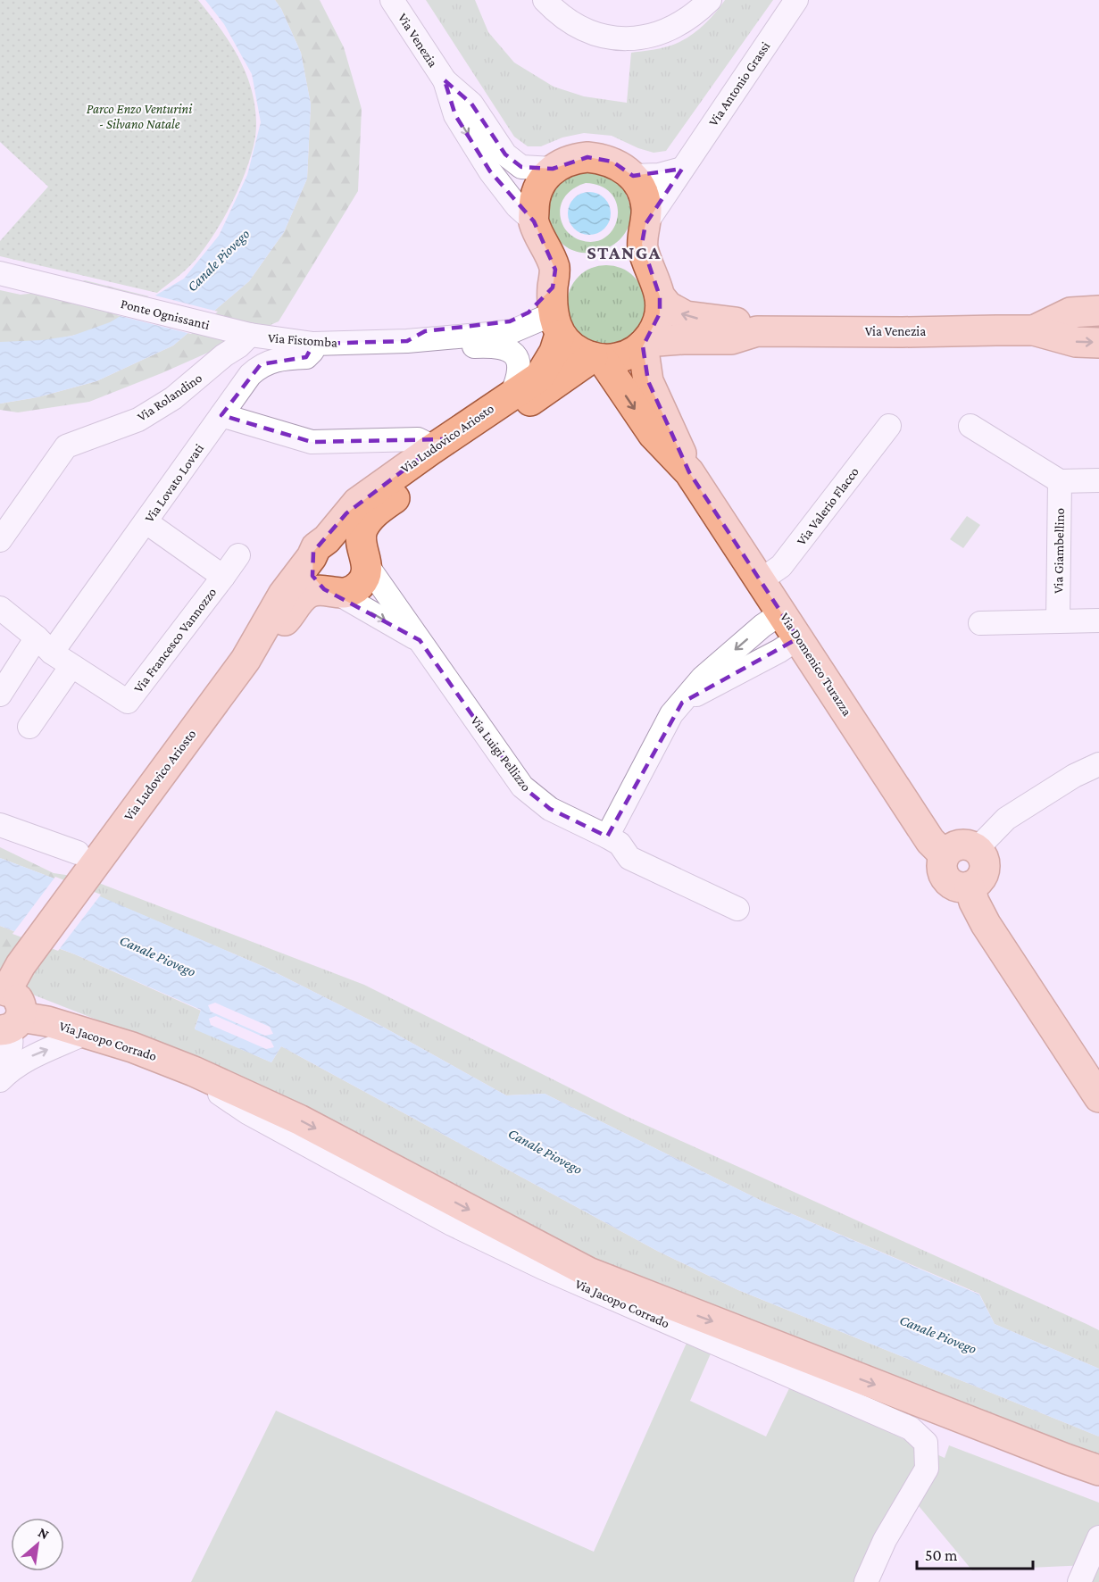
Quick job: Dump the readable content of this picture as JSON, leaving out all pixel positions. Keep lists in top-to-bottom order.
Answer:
{
  "streets": {
    "main road": [
      "Via Venezia",
      "Via Ludovico Ariosto",
      "Via Domenico Turazza",
      "Via Jacopo Corrado"
    ],
    "street": [
      "Via Antonio Grassi",
      "Ponte Ognissanti",
      "Via Fistomba",
      "Via Rolandino",
      "Via Lovato Lovati",
      "Via Valerio Flacco",
      "Via Giambellino",
      "Via Francesco Vannozzo",
      "Via Luigi Pellizzo"
    ]
  },
  "crossings": [
    ["Via Venezia", "Via Domenico Turazza"],
    ["Ponte Ognissanti", "Via Fistomba"],
    ["Ponte Ognissanti", "Via Rolandino"],
    ["Via Fistomba", "Via Rolandino"],
    ["Via Fistomba", "Via Ludovico Ariosto"],
    ["Via Fistomba", "Via Lovato Lovati"],
    ["Via Ludovico Ariosto", "Via Domenico Turazza"],
    ["Via Ludovico Ariosto", "Via Luigi Pellizzo"],
    ["Via Lovato Lovati", "Via Francesco Vannozzo"],
    ["Via Valerio Flacco", "Via Domenico Turazza"]
  ],
  "one_way": ["Via Jacopo Corrado"],
  "districts": ["STANGA"],
  "water": ["Canale Piovego"],
  "parks": ["Parco Enzo Venturini - Silvano Natale"],
  "scale_bar": "50 m",
  "north": "top right"
}
